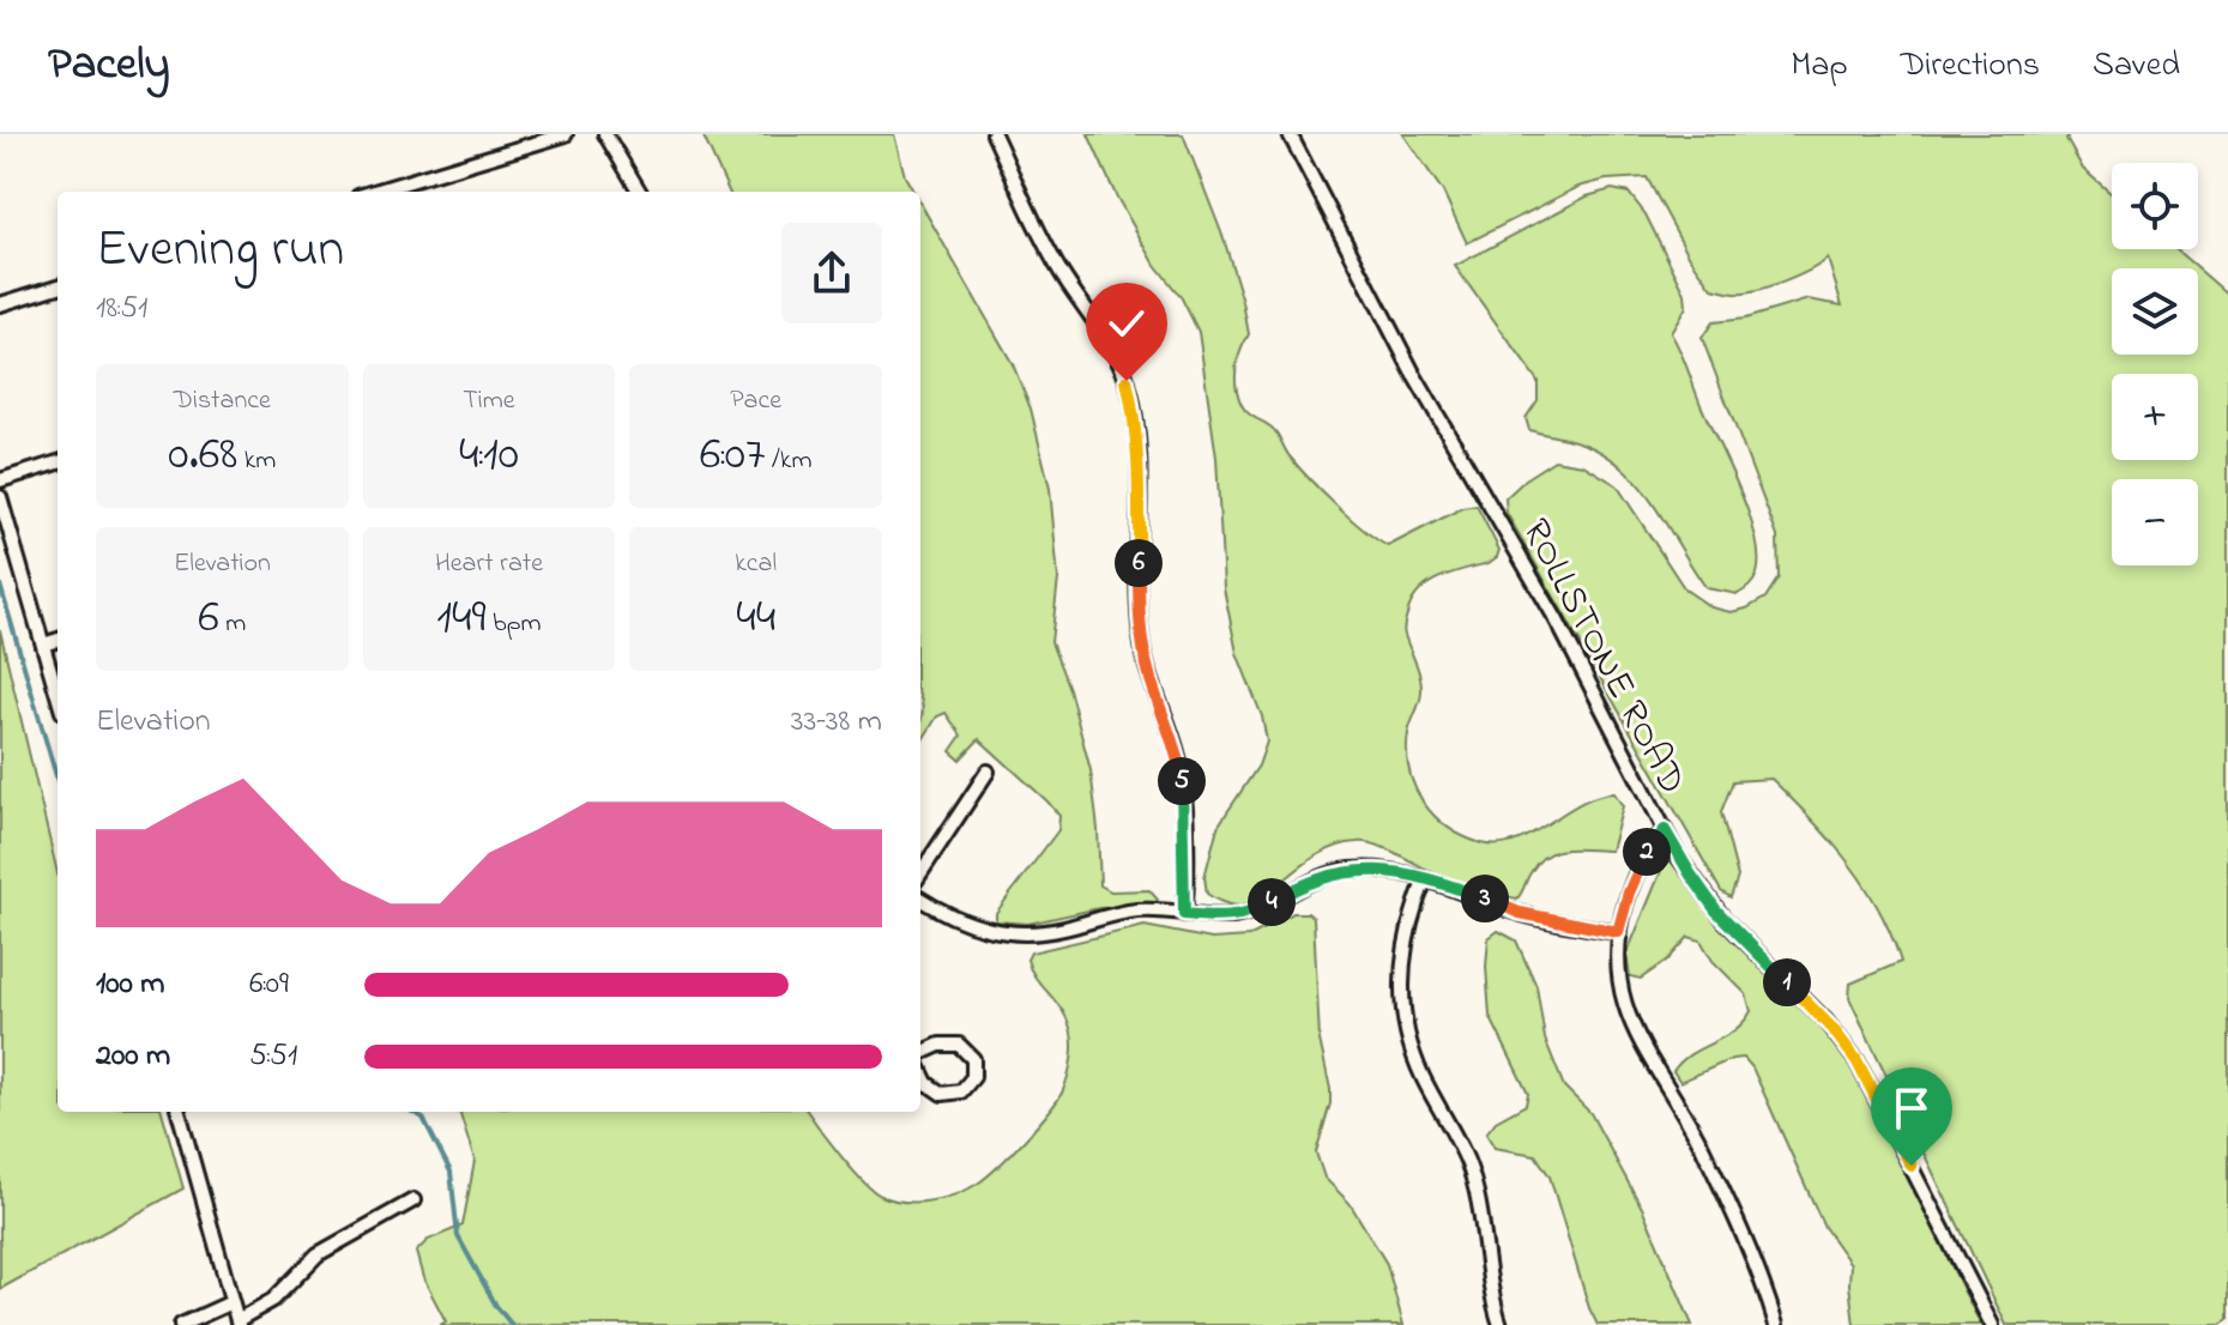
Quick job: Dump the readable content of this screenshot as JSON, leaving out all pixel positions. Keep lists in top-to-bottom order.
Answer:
{
  "streets": {
    "street": ["ROLLSTONE ROAD"]
  },
  "page": {
    "header": "Pacely",
    "nav": ["Map", "Directions", "Saved"],
    "map_buttons": ["+", "−"],
    "heading": ["Evening run", "18:51"],
    "stats": [
      ["Distance", "0.68 km"],
      ["Time", "4:10"],
      ["Pace", "6:07 /km"],
      ["Elevation", "6 m"],
      ["Heart rate", "149 bpm"],
      ["kcal", "44"]
    ],
    "pins": [
      "6",
      "5",
      "2",
      "3",
      "4",
      "1"
    ],
    "chart": ["Elevation", "33–38 m"],
    "list": [
      {
        "name": "100 m",
        "note": "6:09"
      },
      {
        "name": "200 m",
        "note": "5:51"
      }
    ]
  }
}
